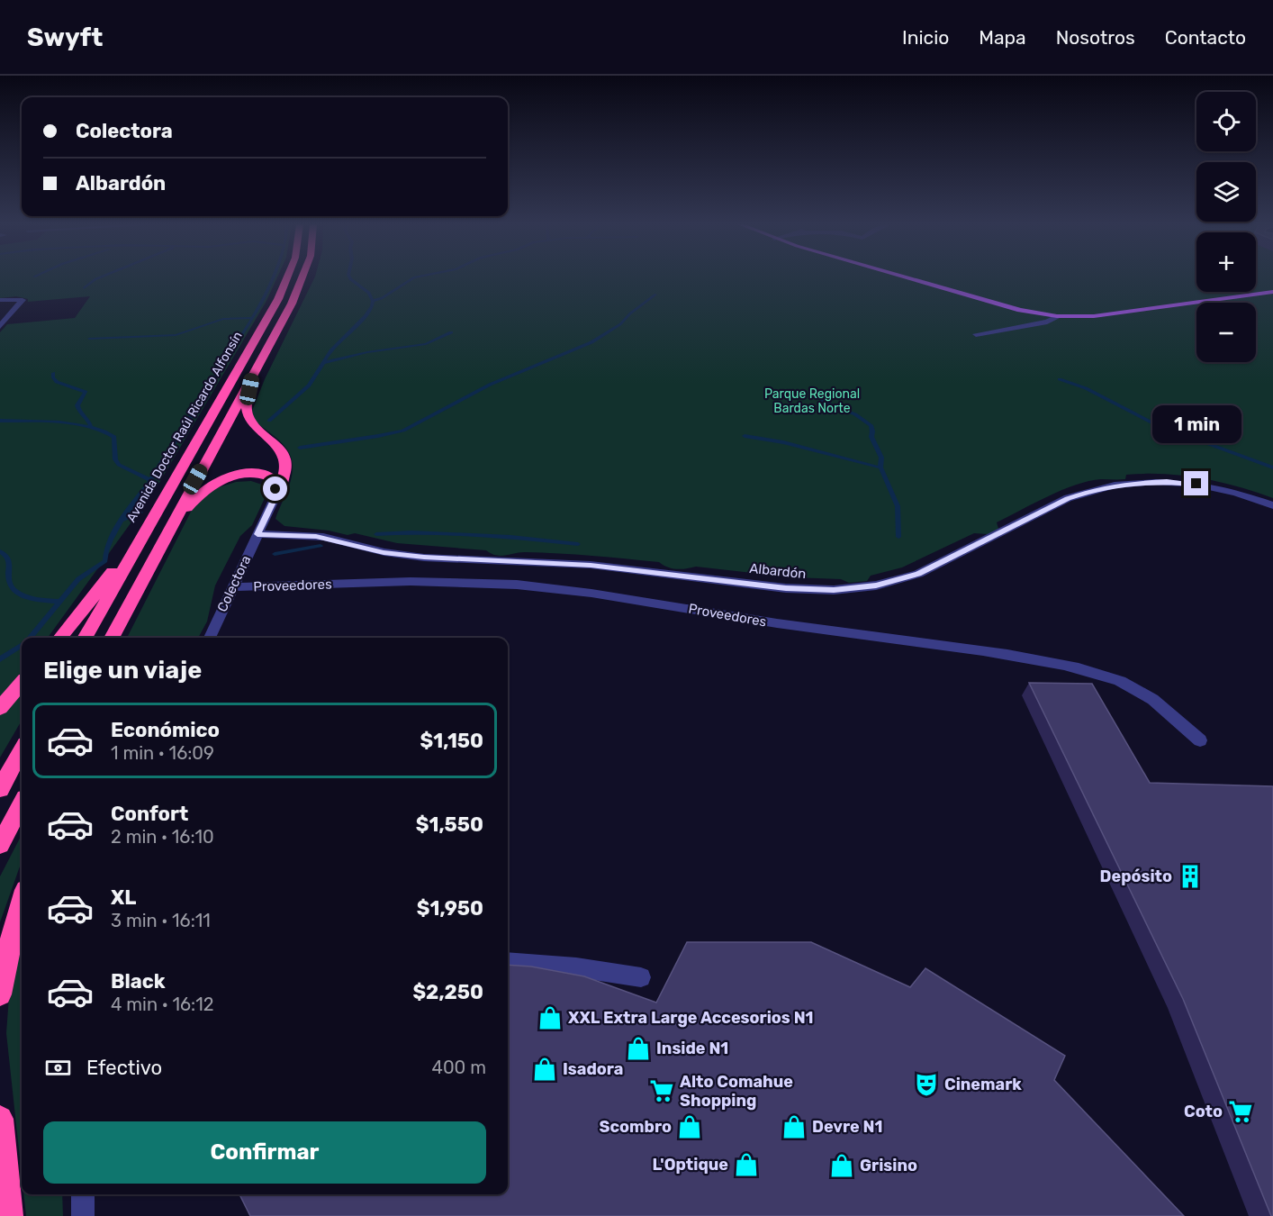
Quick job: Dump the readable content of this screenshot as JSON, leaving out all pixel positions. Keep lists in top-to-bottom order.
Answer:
{
  "streets": {
    "highway": ["Avenida Doctor Raúl Ricardo Alfonsín"],
    "street": ["Albardón", "Colectora", "Proveedores"]
  },
  "crossings": [
    ["Albardón", "Colectora"],
    ["Colectora", "Proveedores"]
  ],
  "parks": ["Parque Regional Bardas Norte"],
  "places": {
    "building": ["Depósito"],
    "shop": [
      "XXL Extra Large Accesorios N1",
      "Inside N1",
      "Isadora",
      "Scombro",
      "Devre N1",
      "L'Optique",
      "Grisino"
    ],
    "theatre": ["Cinemark"],
    "supermarket": ["Alto Comahue Shopping", "Coto"]
  },
  "page": {
    "header": "Swyft",
    "nav": [
      "Inicio",
      "Mapa",
      "Nosotros",
      "Contacto"
    ],
    "map_buttons": ["+", "−"],
    "banner": ["Colectora", "Albardón"],
    "bubble": "1 min",
    "heading": "Elige un viaje",
    "list": [
      {
        "name": "Económico",
        "note": "1 min · 16:09",
        "value": "$1,150"
      },
      {
        "name": "Confort",
        "note": "2 min · 16:10",
        "value": "$1,550"
      },
      {
        "name": "XL",
        "note": "3 min · 16:11",
        "value": "$1,950"
      },
      {
        "name": "Black",
        "note": "4 min · 16:12",
        "value": "$2,250"
      }
    ],
    "pay": ["Efectivo", "400 m"],
    "buttons": "Confirmar"
  }
}
